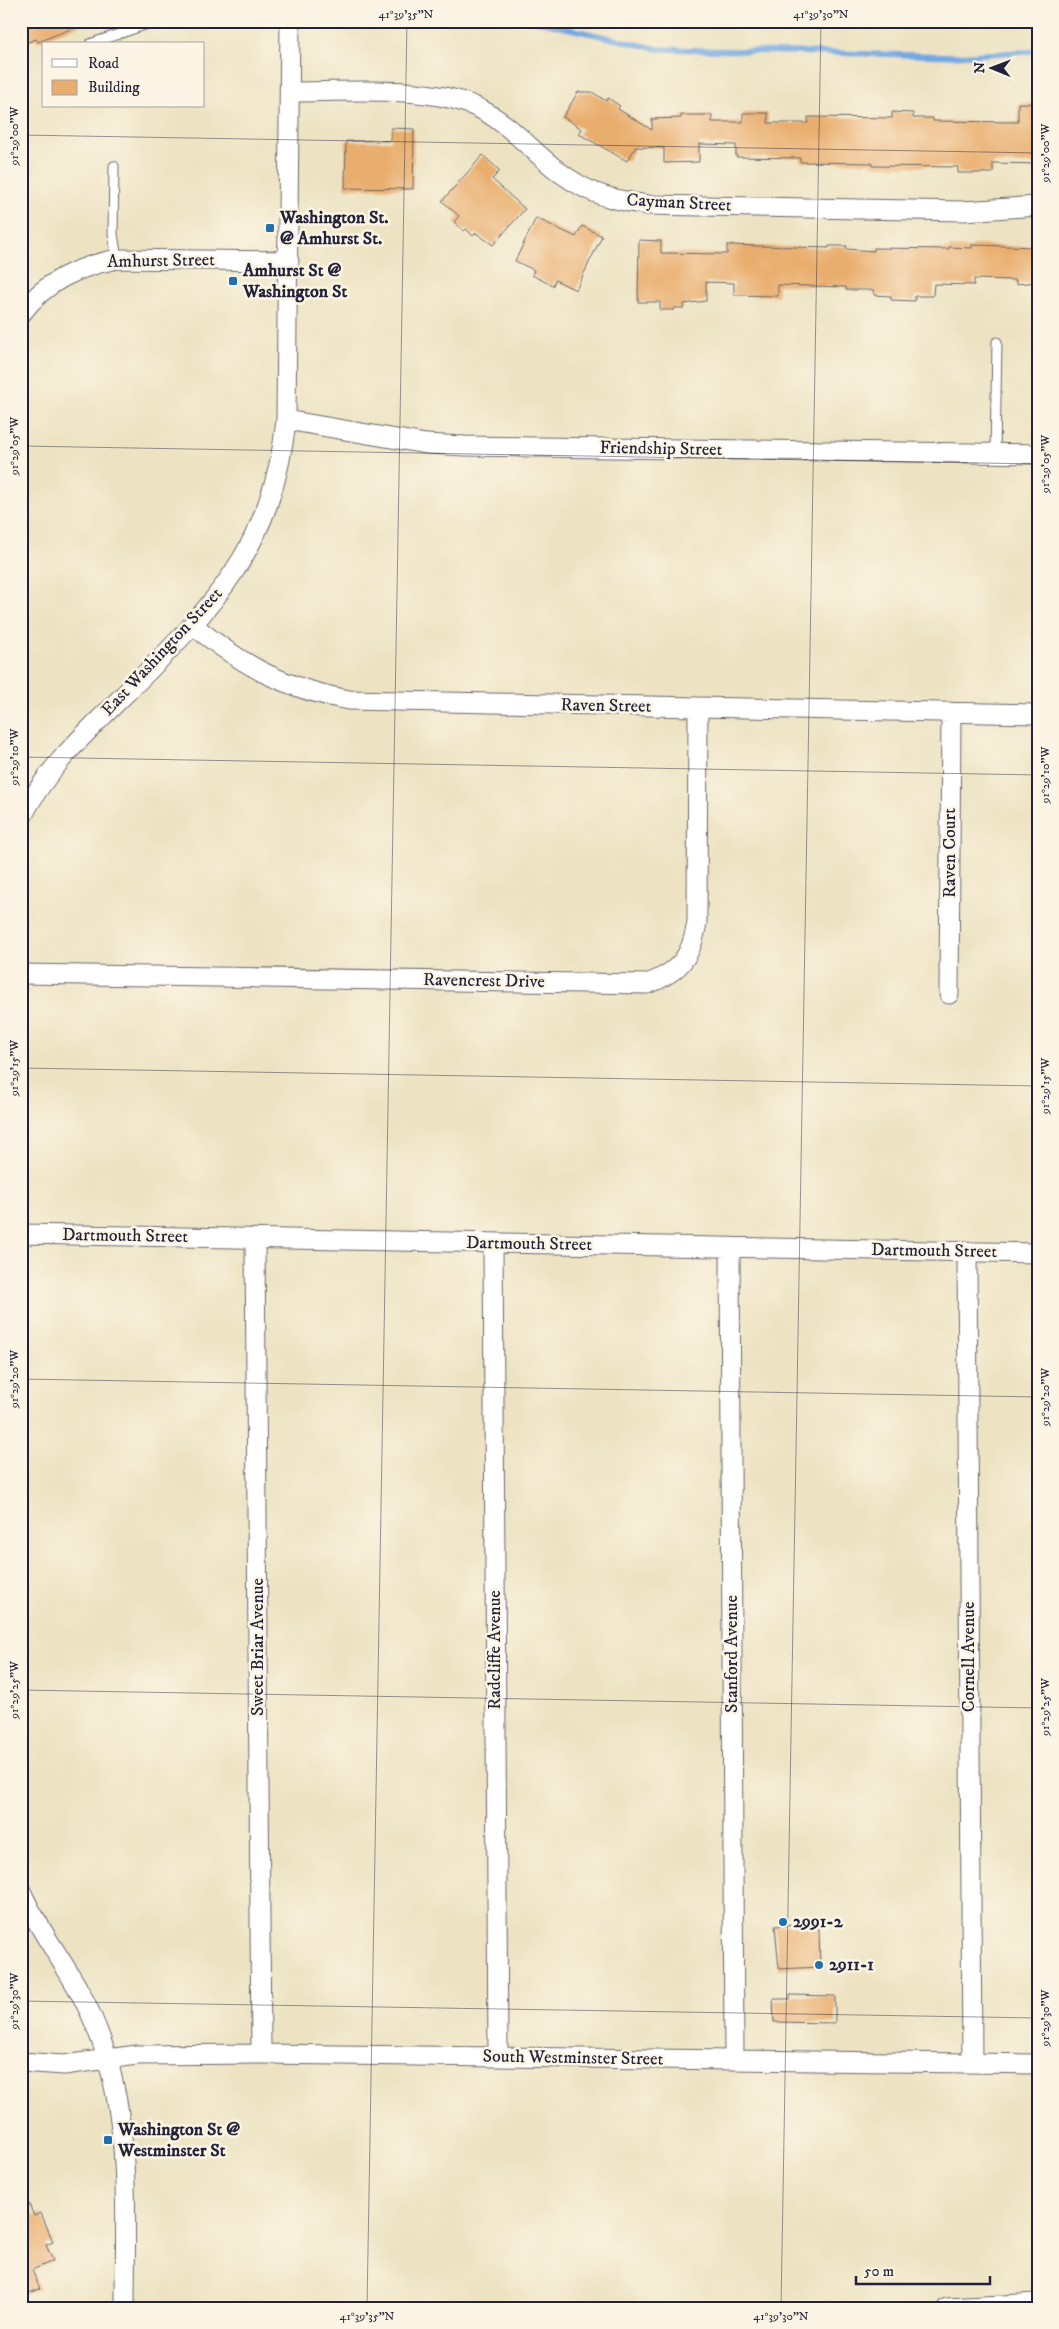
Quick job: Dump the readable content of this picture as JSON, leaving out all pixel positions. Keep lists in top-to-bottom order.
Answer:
{
  "streets": {
    "street": [
      "Cayman Street",
      "Amhurst Street",
      "Friendship Street",
      "East Washington Street",
      "Raven Street",
      "Raven Court",
      "Ravencrest Drive",
      "Dartmouth Street",
      "Sweet Briar Avenue",
      "Radcliffe Avenue",
      "Stanford Avenue",
      "Cornell Avenue",
      "South Westminster Street"
    ]
  },
  "crossings": [
    ["Cayman Street", "East Washington Street"],
    ["Amhurst Street", "East Washington Street"],
    ["Friendship Street", "East Washington Street"],
    ["East Washington Street", "Raven Street"],
    ["Raven Street", "Raven Court"],
    ["Raven Street", "Ravencrest Drive"],
    ["Dartmouth Street", "Sweet Briar Avenue"],
    ["Dartmouth Street", "Radcliffe Avenue"],
    ["Dartmouth Street", "Stanford Avenue"],
    ["Dartmouth Street", "Cornell Avenue"],
    ["Sweet Briar Avenue", "South Westminster Street"],
    ["Radcliffe Avenue", "South Westminster Street"],
    ["Stanford Avenue", "South Westminster Street"],
    ["Cornell Avenue", "South Westminster Street"]
  ],
  "places": {
    "transit": ["Washington St. @ Amhurst St.", "Amhurst St @ Washington St", "Washington St @ Westminster St"],
    "other": ["2991-2", "2911-1"]
  },
  "legend": ["Road", "Building"],
  "scale_bar": "50 m",
  "north": "left",
  "coordinates": [
    "41°39'35\"N",
    "41°39'30\"N",
    "91°29'00\"W",
    "91°29'05\"W",
    "91°29'10\"W",
    "91°29'15\"W",
    "91°29'20\"W",
    "91°29'25\"W",
    "91°29'30\"W"
  ]
}
